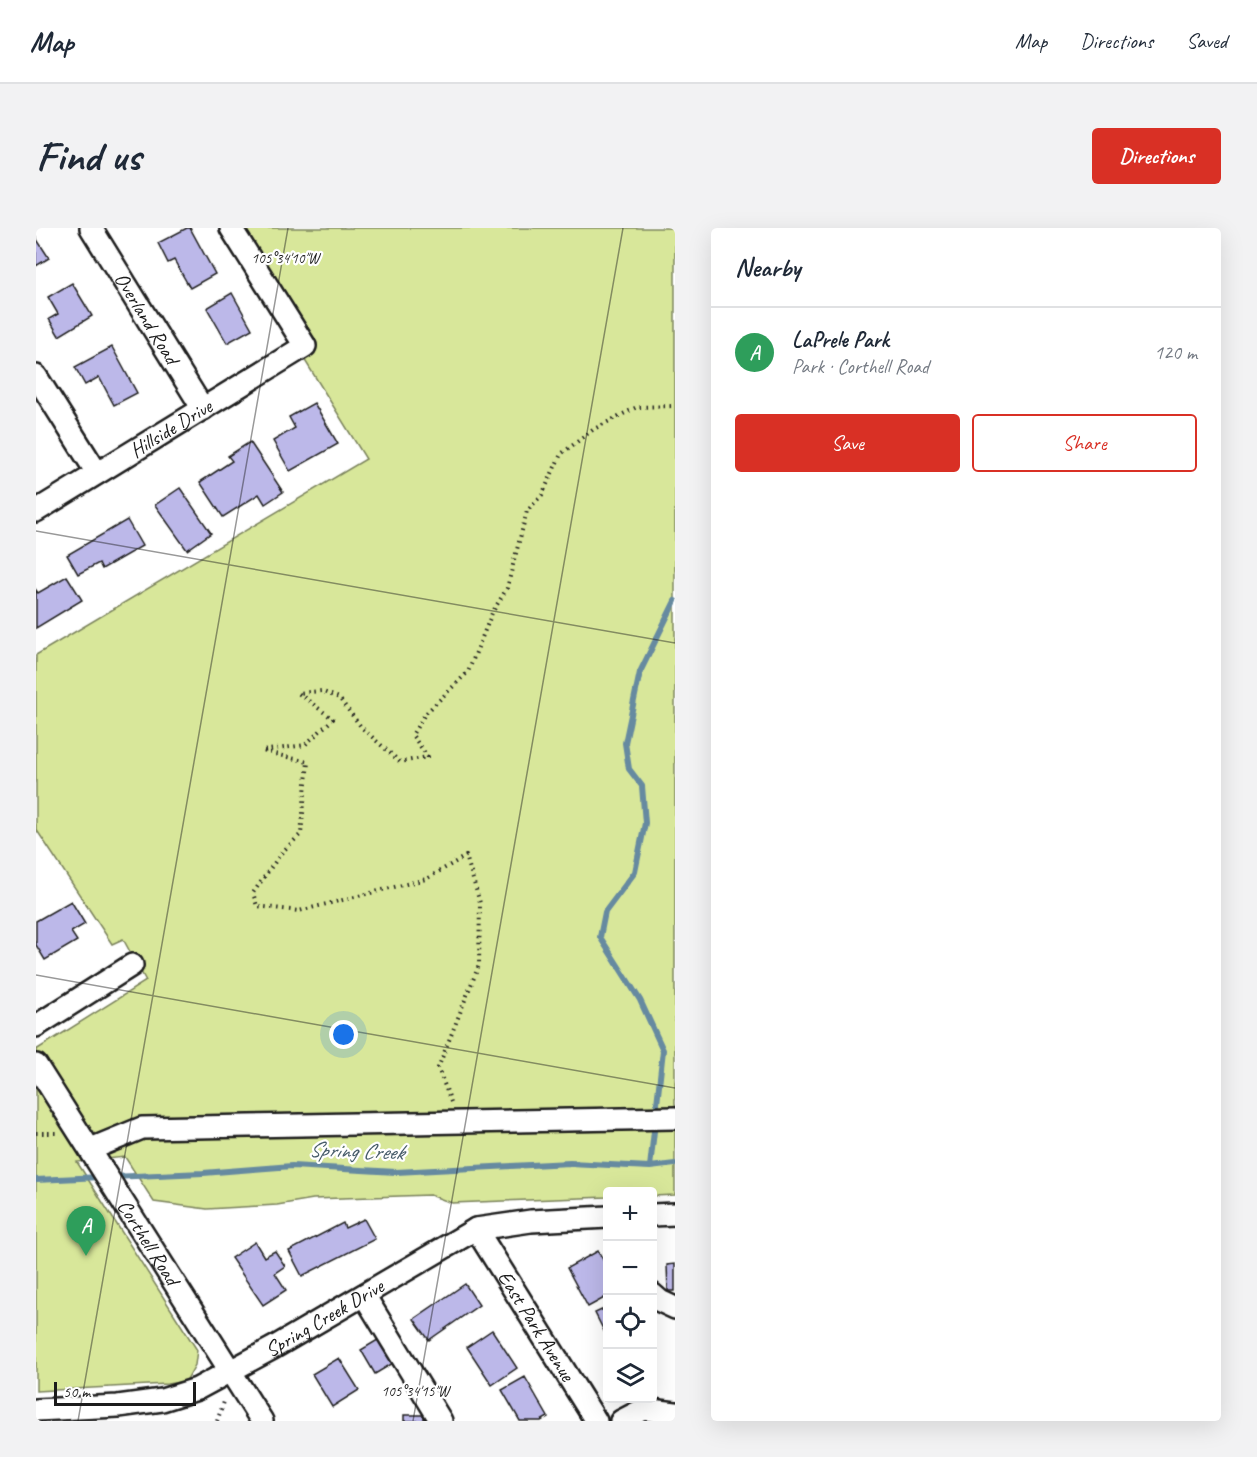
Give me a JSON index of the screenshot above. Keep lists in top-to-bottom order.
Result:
{
  "streets": {
    "street": [
      "Overland Road",
      "Hillside Drive",
      "Corthell Road",
      "Spring Creek Drive",
      "East Park Avenue"
    ]
  },
  "crossings": [
    ["Overland Road", "Hillside Drive"],
    ["Corthell Road", "Spring Creek Drive"],
    ["Spring Creek Drive", "East Park Avenue"]
  ],
  "water": ["Spring Creek"],
  "scale_bar": "50 m",
  "page": {
    "header": "Map",
    "nav": ["Map", "Directions", "Saved"],
    "buttons": [
      "Directions",
      ["Save", "Share"]
    ],
    "title": "Find us",
    "heading": "Nearby",
    "list": [
      {
        "mark": "A",
        "name": "LaPrele Park",
        "note": "Park · Corthell Road",
        "value": "120 m"
      }
    ],
    "map_buttons": ["+", "−"],
    "pins": "A",
    "scale": "50 m"
  },
  "coordinates": ["105°34'10\"W", "105°34'15\"W"]
}
